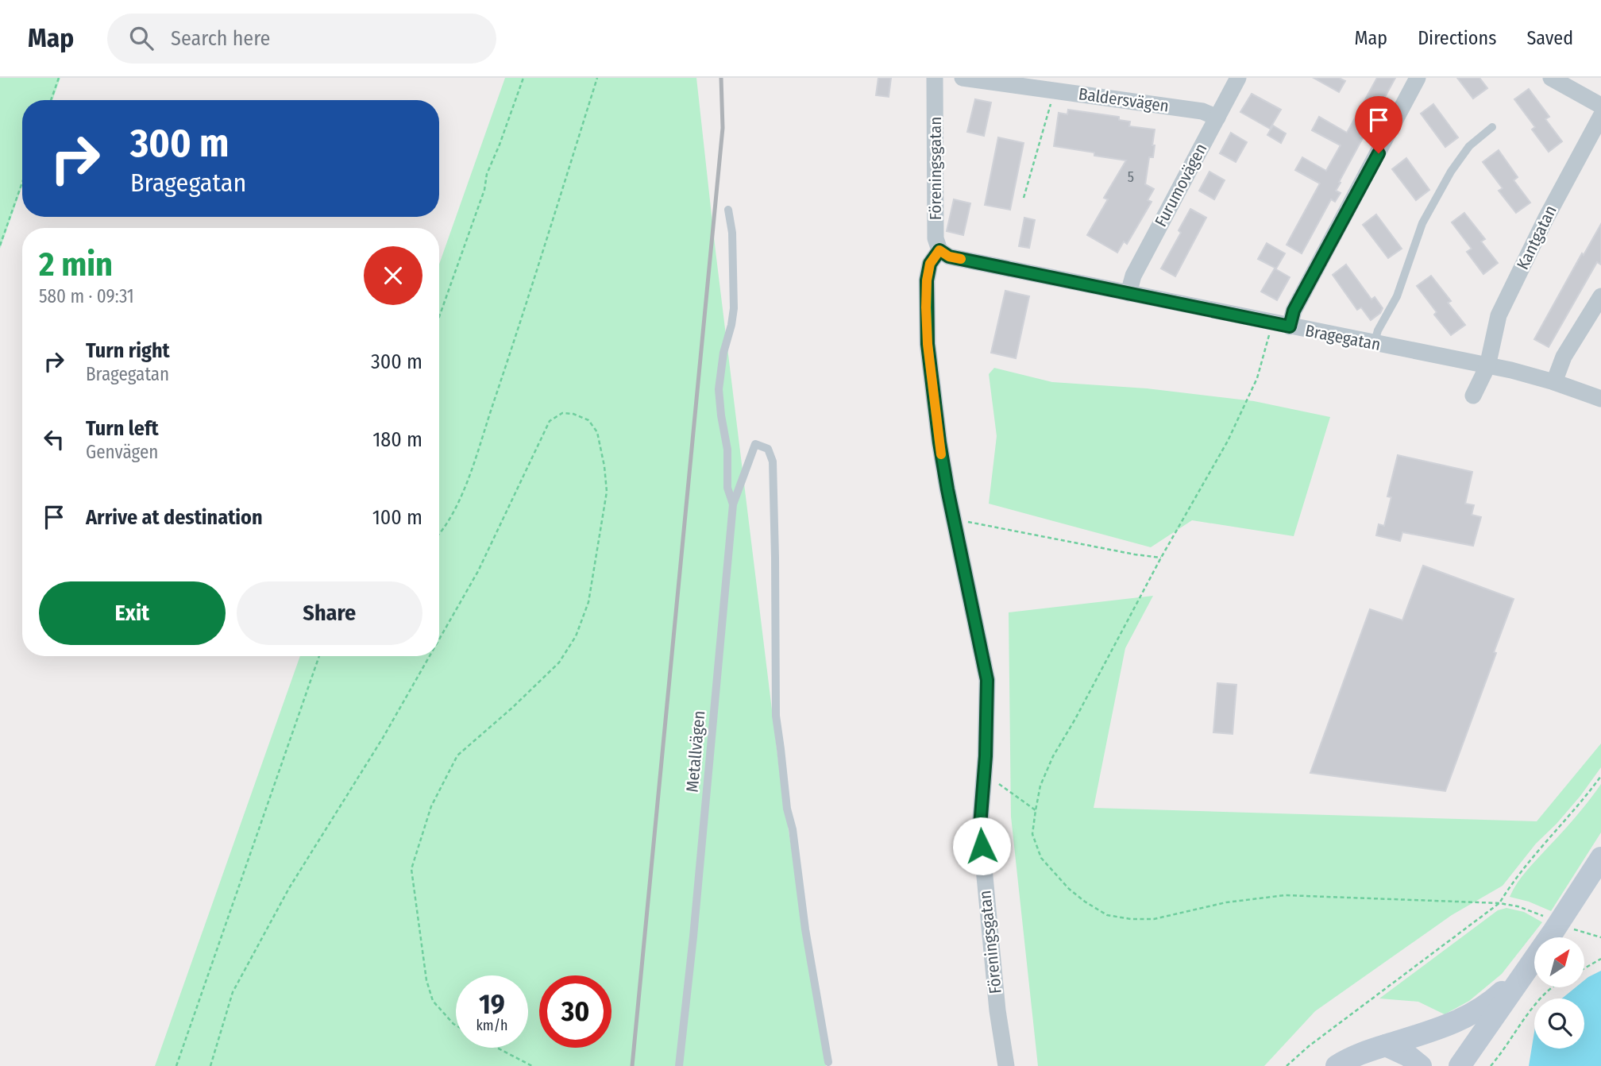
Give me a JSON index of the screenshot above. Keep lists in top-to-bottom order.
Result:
{
  "streets": {
    "street": [
      "Baldersvägen",
      "Föreningsgatan",
      "Furumovägen",
      "Kantgatan",
      "Bragegatan"
    ],
    "lane": ["Metallvägen"]
  },
  "crossings": [
    ["Baldersvägen", "Furumovägen"],
    ["Föreningsgatan", "Bragegatan"],
    ["Furumovägen", "Bragegatan"],
    ["Kantgatan", "Bragegatan"]
  ],
  "house_numbers": ["5"],
  "north": "top right",
  "page": {
    "header": "Map",
    "search": "Search here",
    "nav": ["Map", "Directions", "Saved"],
    "turn": ["300 m", "Bragegatan"],
    "heading": ["2 min", "580 m · 09:31"],
    "list": [
      {
        "name": "Turn right",
        "note": "Bragegatan",
        "value": "300 m"
      },
      {
        "name": "Turn left",
        "note": "Genvägen",
        "value": "180 m"
      },
      {
        "name": "Arrive at destination",
        "value": "100 m"
      }
    ],
    "buttons": ["Exit", "Share"],
    "speed": "19 km/h",
    "limit": "30"
  }
}
